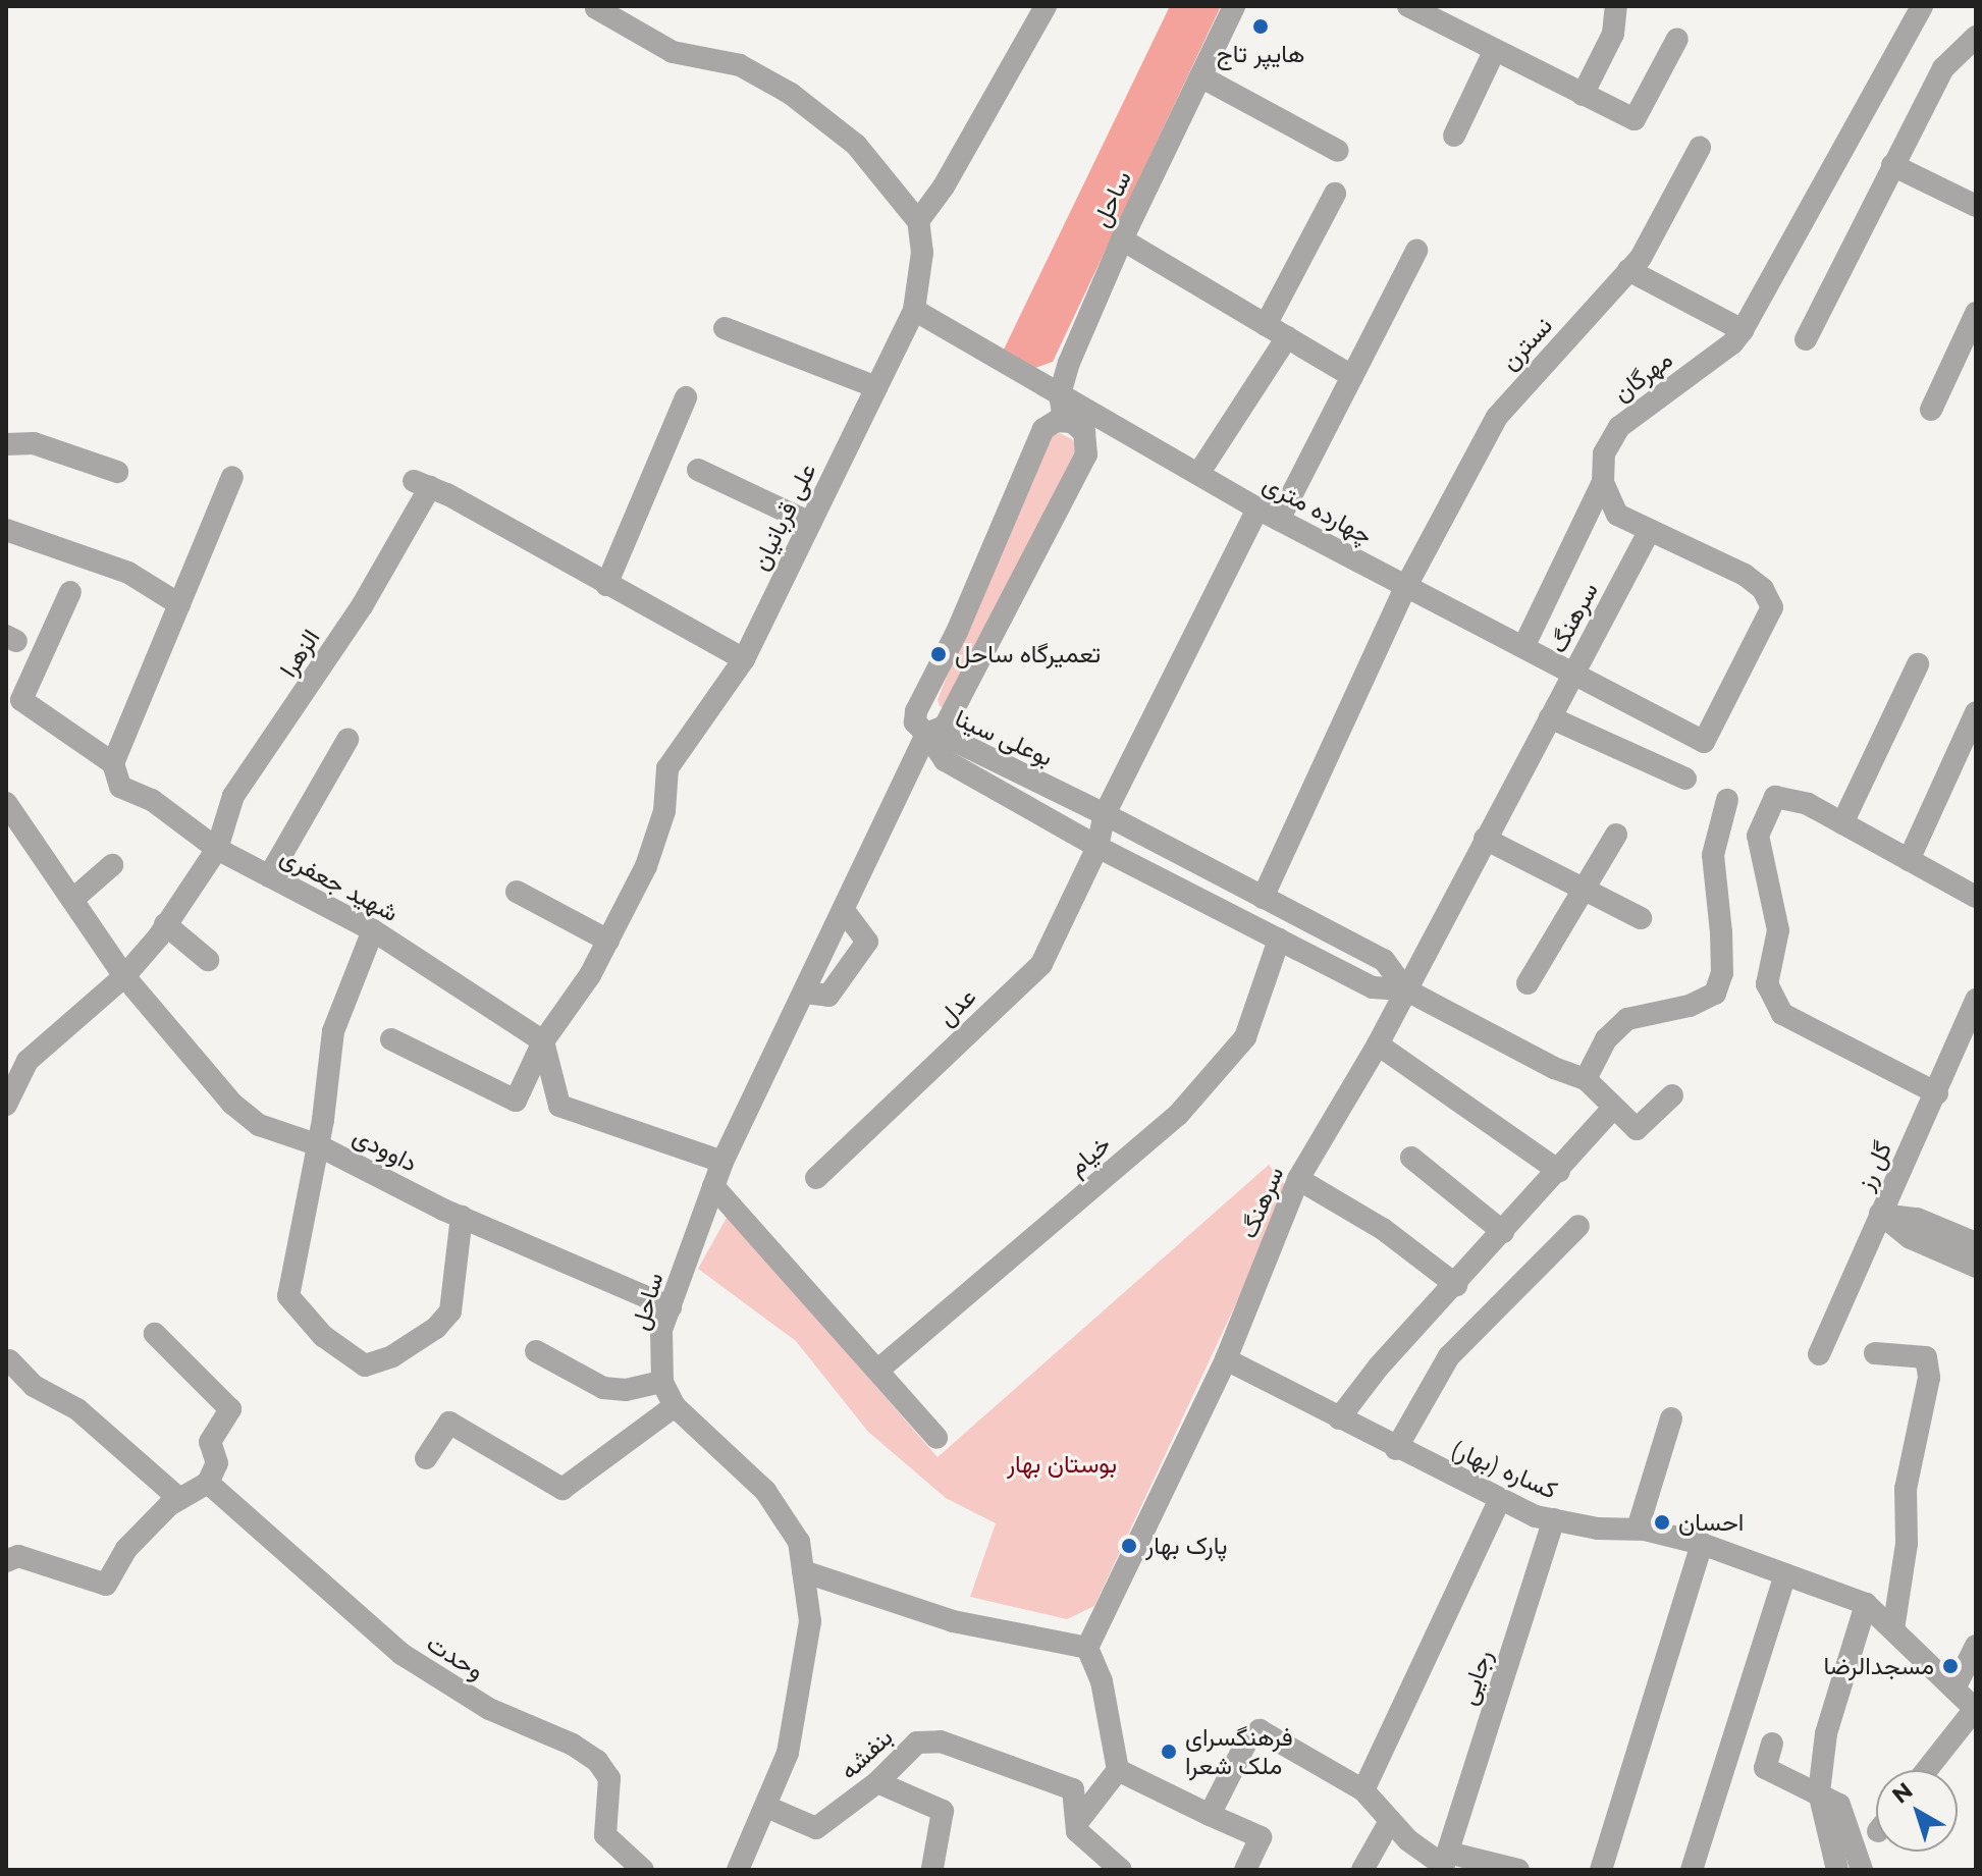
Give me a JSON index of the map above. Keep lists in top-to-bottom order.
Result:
{
  "streets": {
    "street": [
      "ساحل",
      "نسترن",
      "مهرگان",
      "چهارده متری",
      "علی قربانیان",
      "سرهنگ",
      "الزهرا",
      "بوعلی سینا",
      "شهید جعفری",
      "عدل",
      "داوودی",
      "خیام",
      "گل رز",
      "کساره (بهار)",
      "وحدت",
      "رجایی",
      "بنفشه"
    ]
  },
  "crossings": [
    ["ساحل", "چهارده متری"],
    ["ساحل", "بوعلی سینا"],
    ["ساحل", "داوودی"],
    ["ساحل", "بنفشه"],
    ["نسترن", "چهارده متری"],
    ["نسترن", "بوعلی سینا"],
    ["مهرگان", "چهارده متری"],
    ["چهارده متری", "علی قربانیان"],
    ["چهارده متری", "سرهنگ"],
    ["چهارده متری", "عدل"],
    ["علی قربانیان", "الزهرا"],
    ["علی قربانیان", "شهید جعفری"],
    ["سرهنگ", "بوعلی سینا"],
    ["سرهنگ", "کساره (بهار)"],
    ["الزهرا", "شهید جعفری"],
    ["بوعلی سینا", "عدل"],
    ["بوعلی سینا", "خیام"],
    ["کساره (بهار)", "رجایی"]
  ],
  "parks": ["بوستان بهار"],
  "places": [
    "هایپر تاج",
    "تعمیرگاه ساحل",
    "احسان",
    "پارک بهار",
    "مسجدالرضا",
    "فرهنگسرای ملک شعرا"
  ],
  "north": "top left"
}
